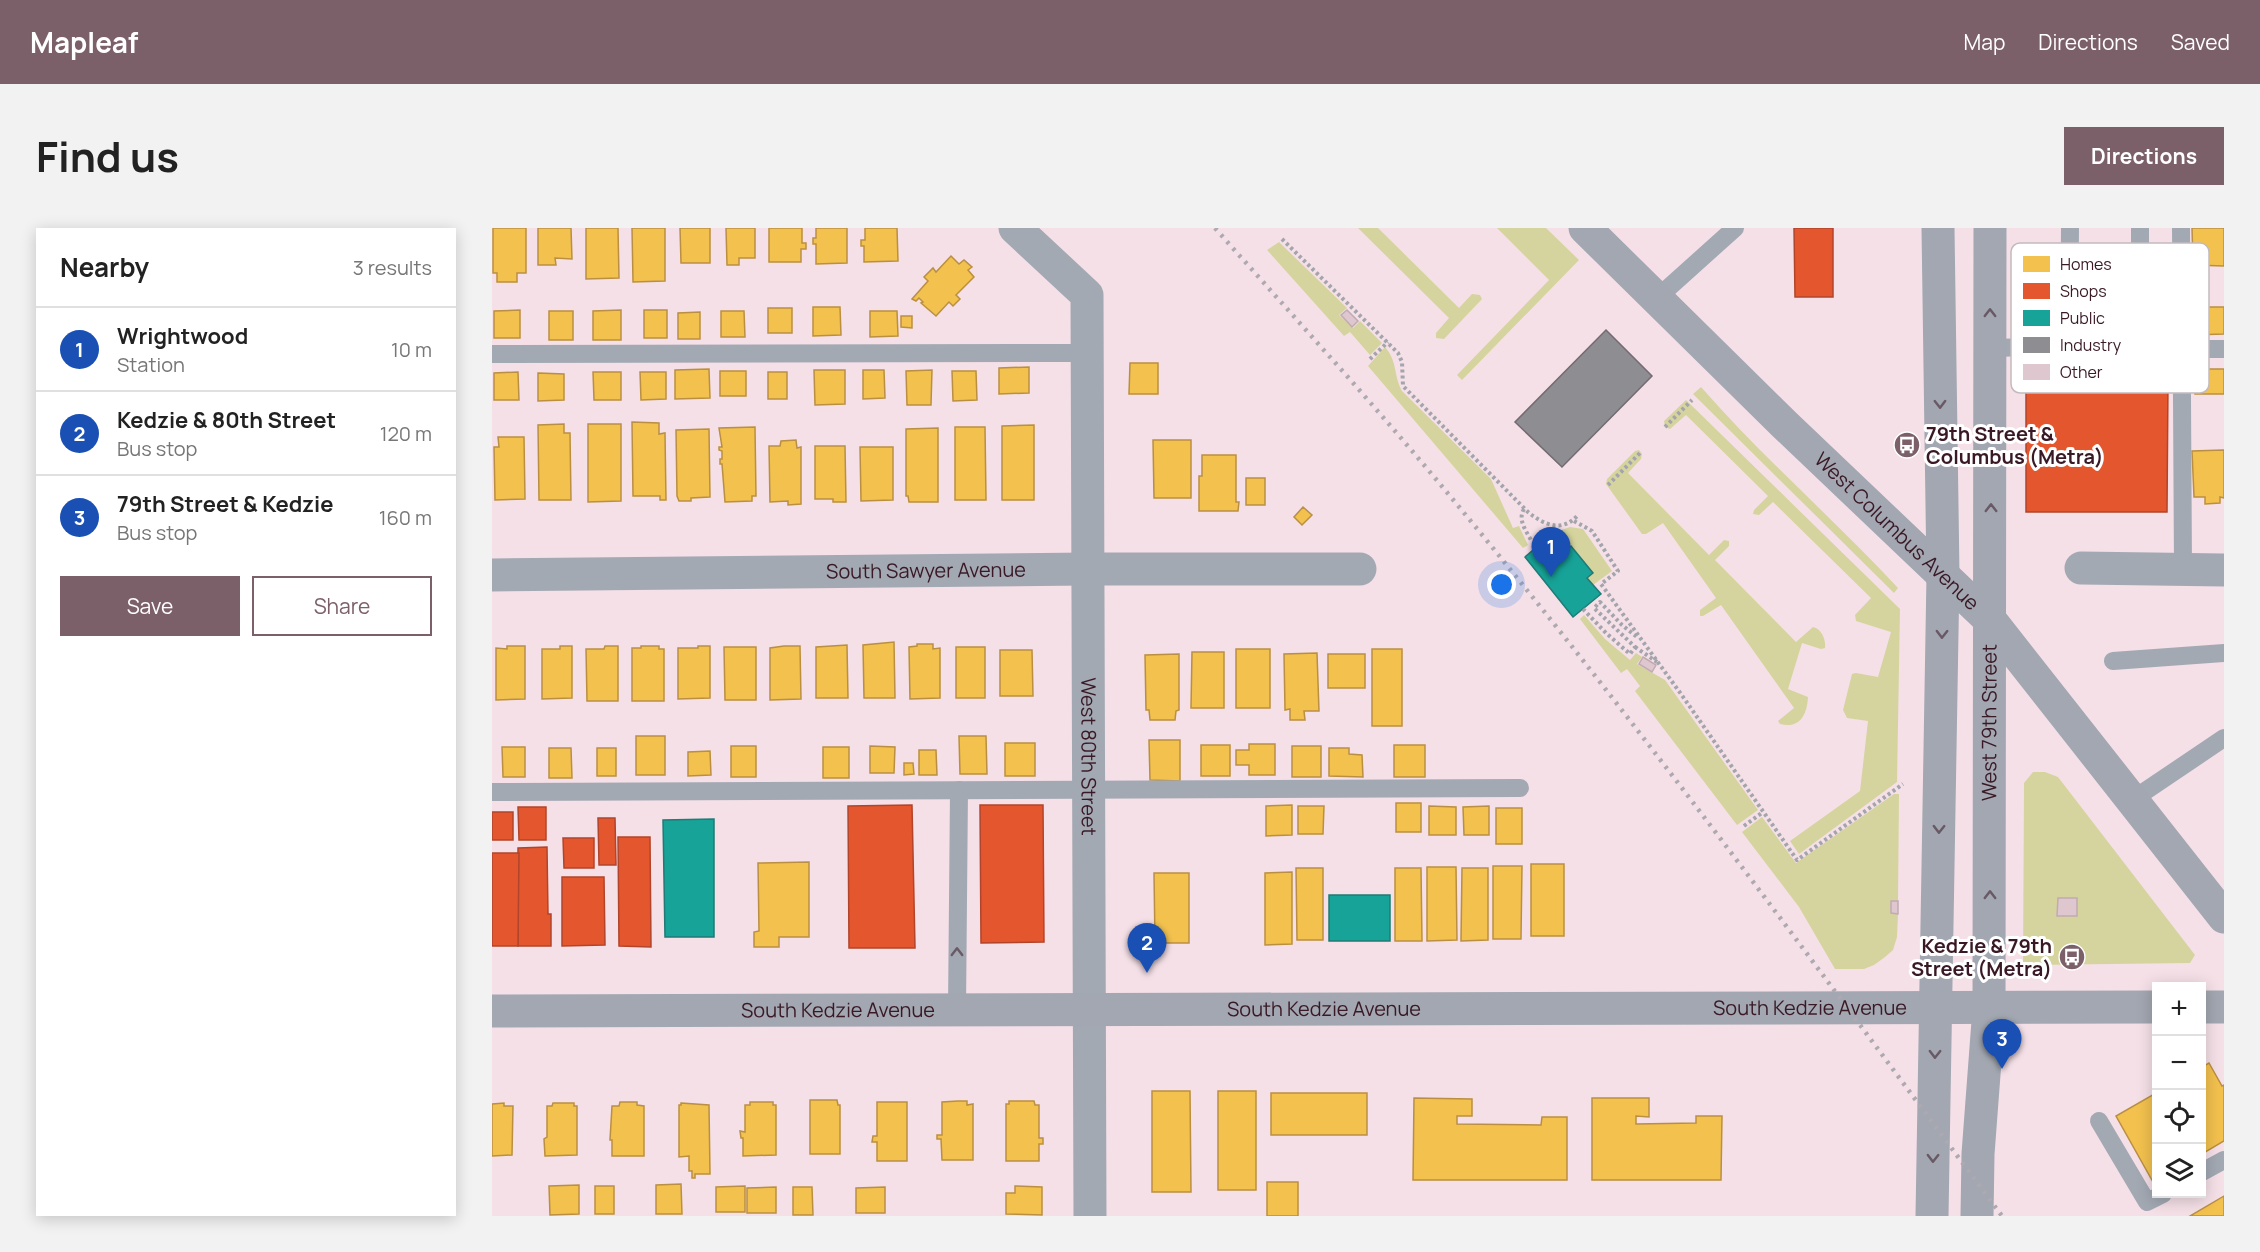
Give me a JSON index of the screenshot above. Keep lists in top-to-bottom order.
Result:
{
  "streets": {
    "main road": ["West Columbus Avenue", "West 79th Street", "South Kedzie Avenue"],
    "street": ["South Sawyer Avenue", "West 80th Street"]
  },
  "crossings": [
    ["West Columbus Avenue", "West 79th Street"],
    ["South Sawyer Avenue", "West 80th Street"],
    ["West 79th Street", "South Kedzie Avenue"],
    ["West 80th Street", "South Kedzie Avenue"]
  ],
  "places": {
    "bus stop": ["79th Street & Columbus (Metra)", "Kedzie & 79th Street (Metra)"]
  },
  "legend": [
    "Homes",
    "Shops",
    "Public",
    "Industry",
    "Other"
  ],
  "page": {
    "header": "Mapleaf",
    "nav": ["Map", "Directions", "Saved"],
    "title": "Find us",
    "buttons": [
      "Directions",
      ["Save", "Share"]
    ],
    "heading": ["Nearby", "3 results"],
    "list": [
      {
        "mark": "1",
        "name": "Wrightwood",
        "note": "Station",
        "value": "10 m"
      },
      {
        "mark": "2",
        "name": "Kedzie & 80th Street",
        "note": "Bus stop",
        "value": "120 m"
      },
      {
        "mark": "3",
        "name": "79th Street & Kedzie",
        "note": "Bus stop",
        "value": "160 m"
      }
    ],
    "pins": ["1", "2", "3"],
    "map_buttons": ["+", "−"]
  }
}
